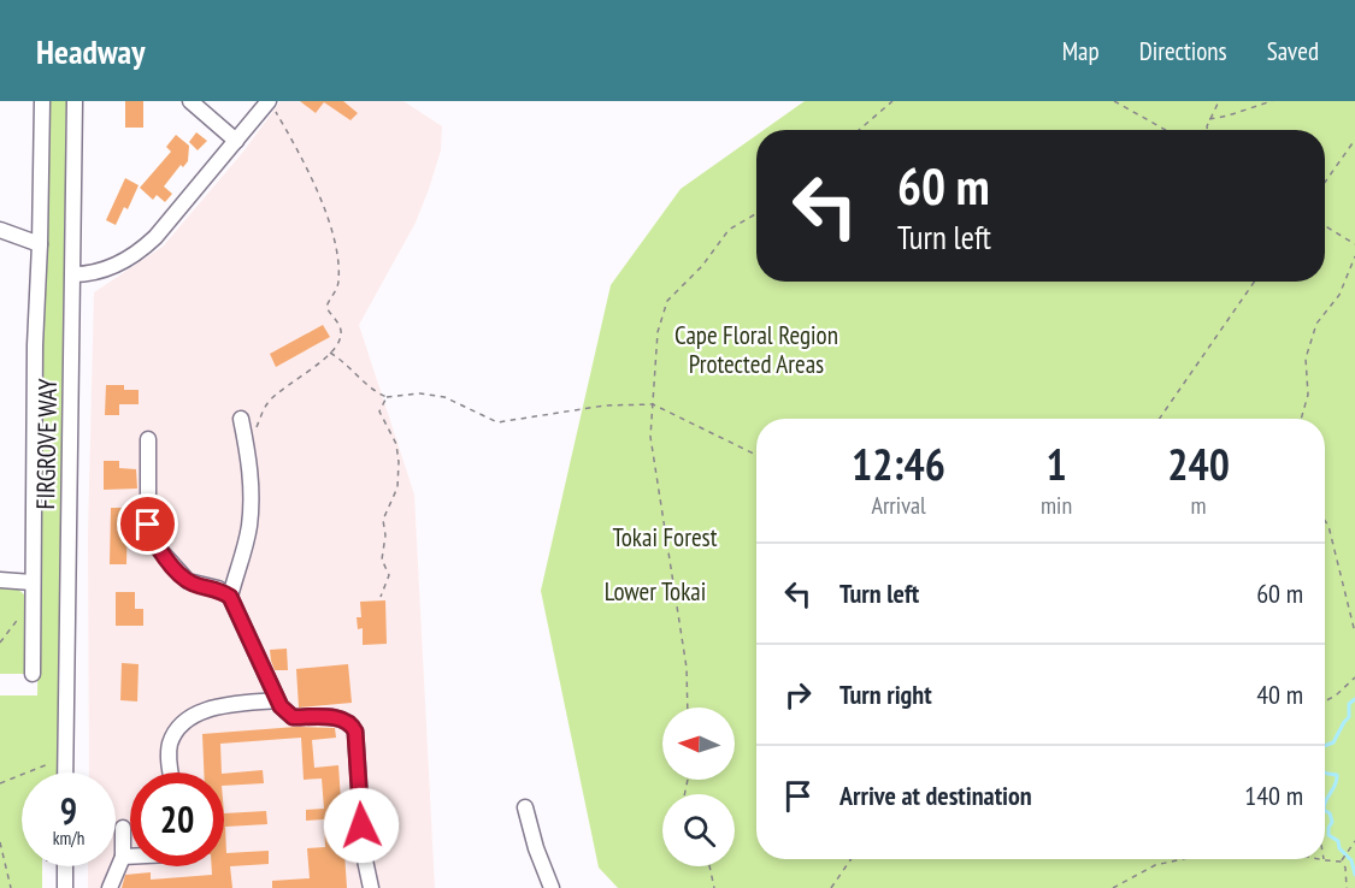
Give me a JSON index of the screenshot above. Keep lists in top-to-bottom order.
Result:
{
  "streets": {
    "street": ["FIRGROVE WAY"]
  },
  "parks": ["Cape Floral Region Protected Areas", "Tokai Forest", "Lower Tokai"],
  "north": "left",
  "page": {
    "header": "Headway",
    "nav": ["Map", "Directions", "Saved"],
    "turn": ["60 m", "Turn left"],
    "eta": [
      "12:46",
      "Arrival",
      "1",
      "min",
      "240",
      "m"
    ],
    "list": [
      {
        "name": "Turn left",
        "value": "60 m"
      },
      {
        "name": "Turn right",
        "value": "40 m"
      },
      {
        "name": "Arrive at destination",
        "value": "140 m"
      }
    ],
    "speed": "9 km/h",
    "limit": "20"
  }
}
